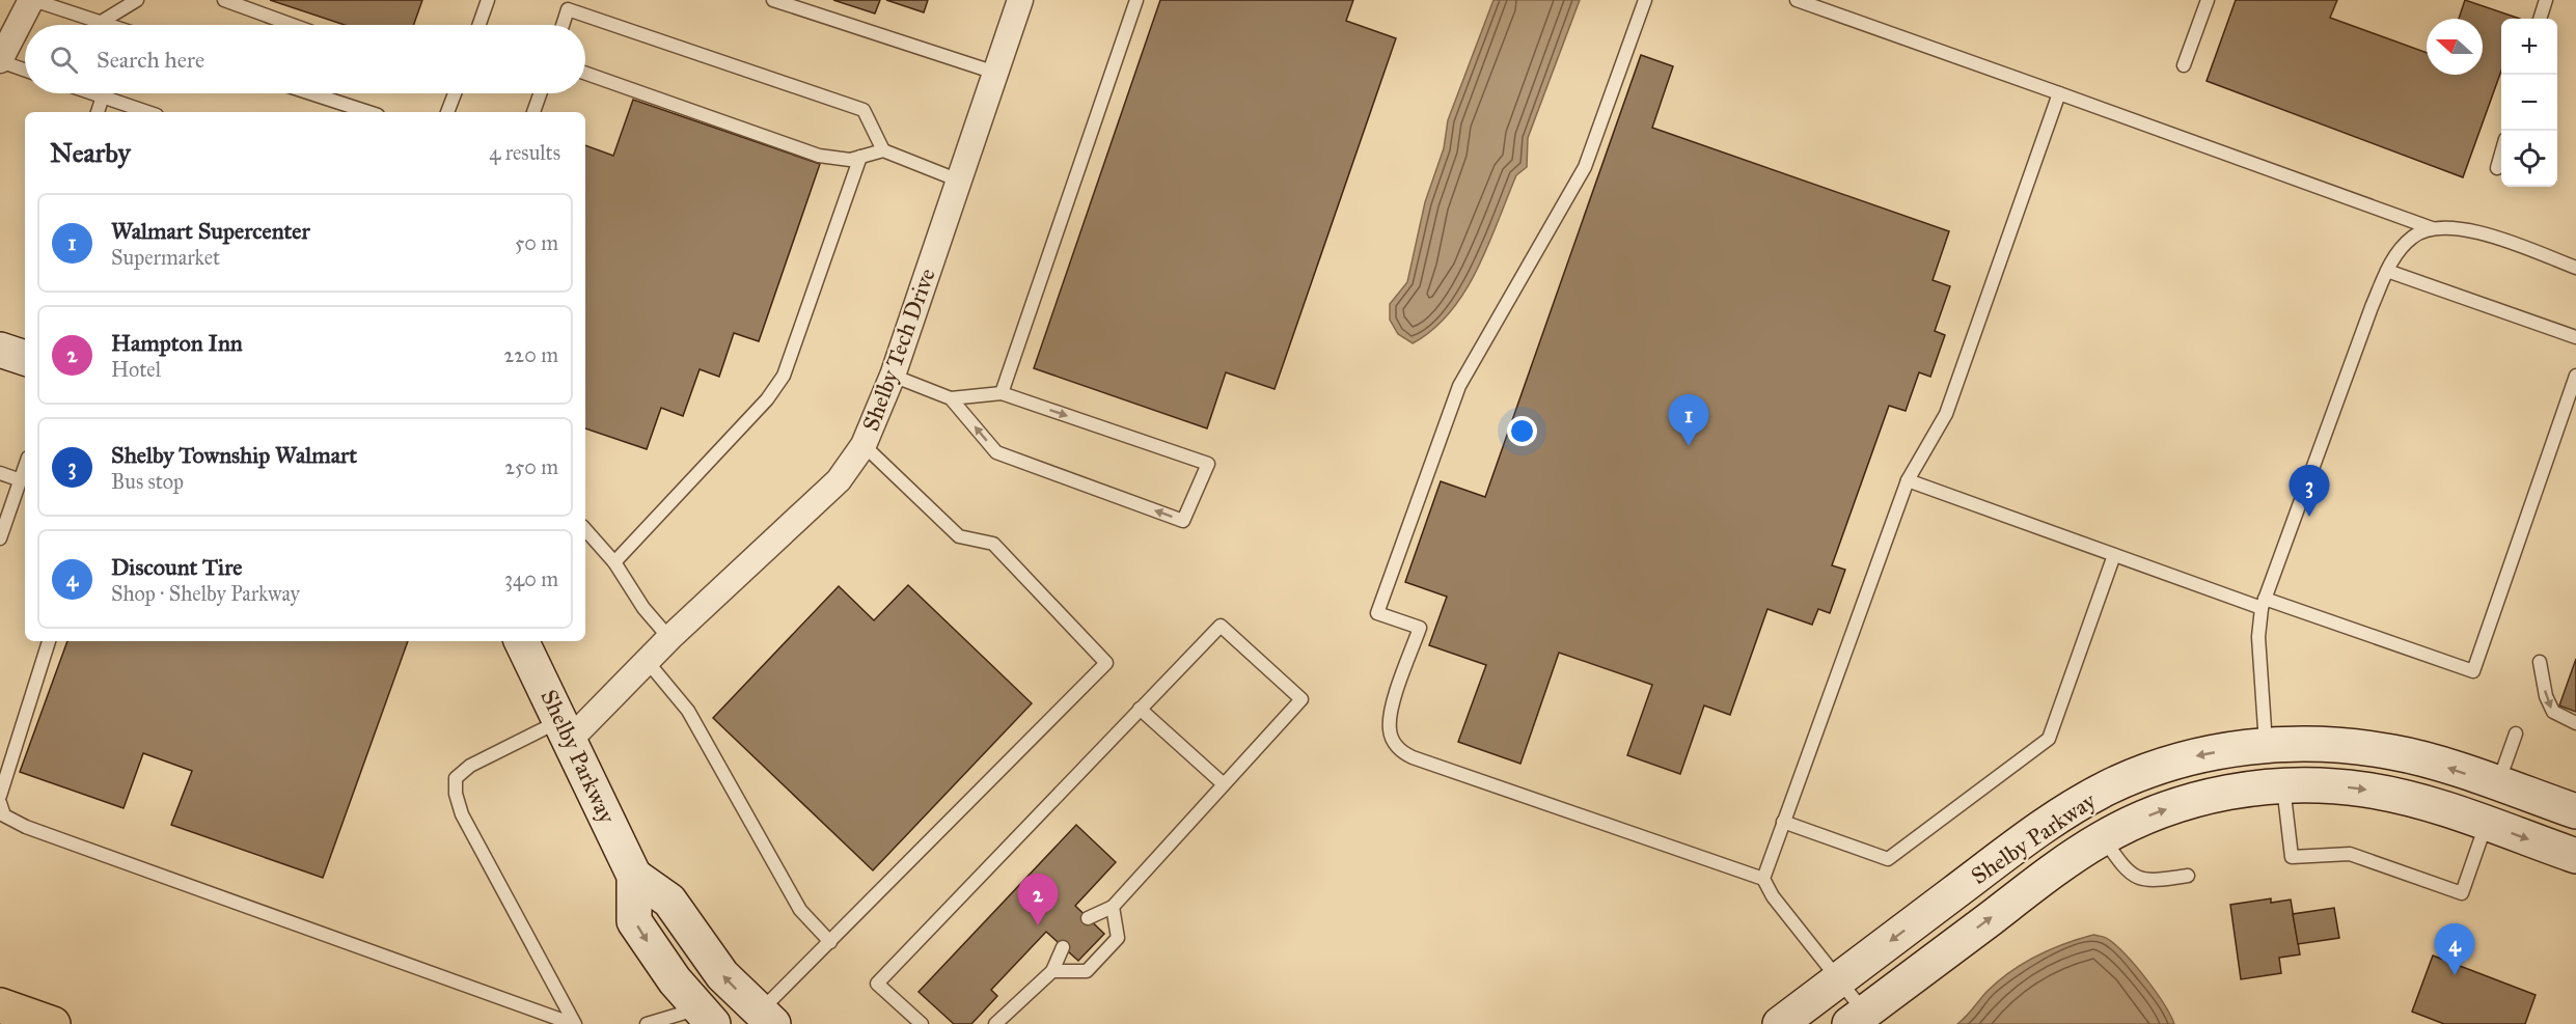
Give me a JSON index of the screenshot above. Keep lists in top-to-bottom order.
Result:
{
  "streets": {
    "street": ["Shelby Tech Drive", "Shelby Parkway"]
  },
  "crossings": [
    ["Shelby Tech Drive", "Shelby Parkway"]
  ],
  "north": "left",
  "page": {
    "map_buttons": ["+", "−"],
    "search": "Search here",
    "heading": ["Nearby", "4 results"],
    "list": [
      {
        "mark": "1",
        "name": "Walmart Supercenter",
        "note": "Supermarket",
        "value": "50 m"
      },
      {
        "mark": "2",
        "name": "Hampton Inn",
        "note": "Hotel",
        "value": "220 m"
      },
      {
        "mark": "3",
        "name": "Shelby Township Walmart",
        "note": "Bus stop",
        "value": "250 m"
      },
      {
        "mark": "4",
        "name": "Discount Tire",
        "note": "Shop · Shelby Parkway",
        "value": "340 m"
      }
    ],
    "pins": [
      "1",
      "3",
      "2",
      "4"
    ]
  }
}
